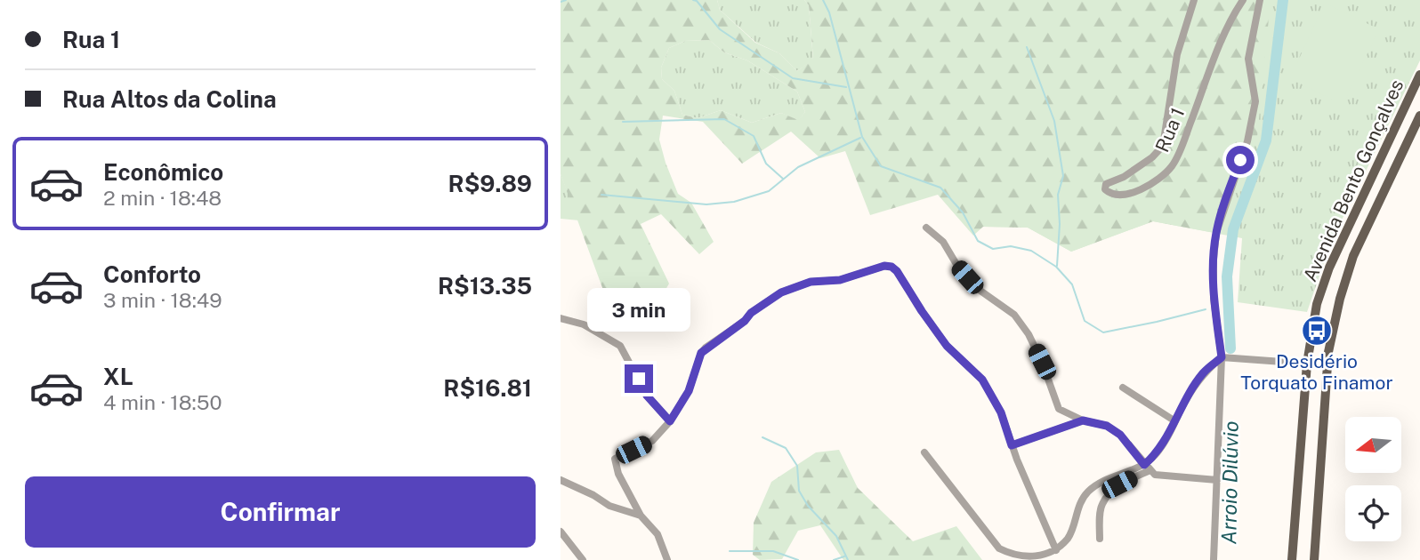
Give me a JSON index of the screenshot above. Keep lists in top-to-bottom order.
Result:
{
  "streets": {
    "main road": ["Avenida Bento Gonçalves"],
    "street": ["Rua 1"]
  },
  "water": ["Arroio Dilúvio"],
  "places": {
    "bus stop": ["Desidério Torquato Finamor"]
  },
  "north": "left",
  "page": {
    "banner": ["Rua 1", "Rua Altos da Colina"],
    "list": [
      {
        "name": "Econômico",
        "note": "2 min · 18:48",
        "value": "R$9.89"
      },
      {
        "name": "Conforto",
        "note": "3 min · 18:49",
        "value": "R$13.35"
      },
      {
        "name": "XL",
        "note": "4 min · 18:50",
        "value": "R$16.81"
      }
    ],
    "bubble": "3 min",
    "buttons": "Confirmar"
  }
}
